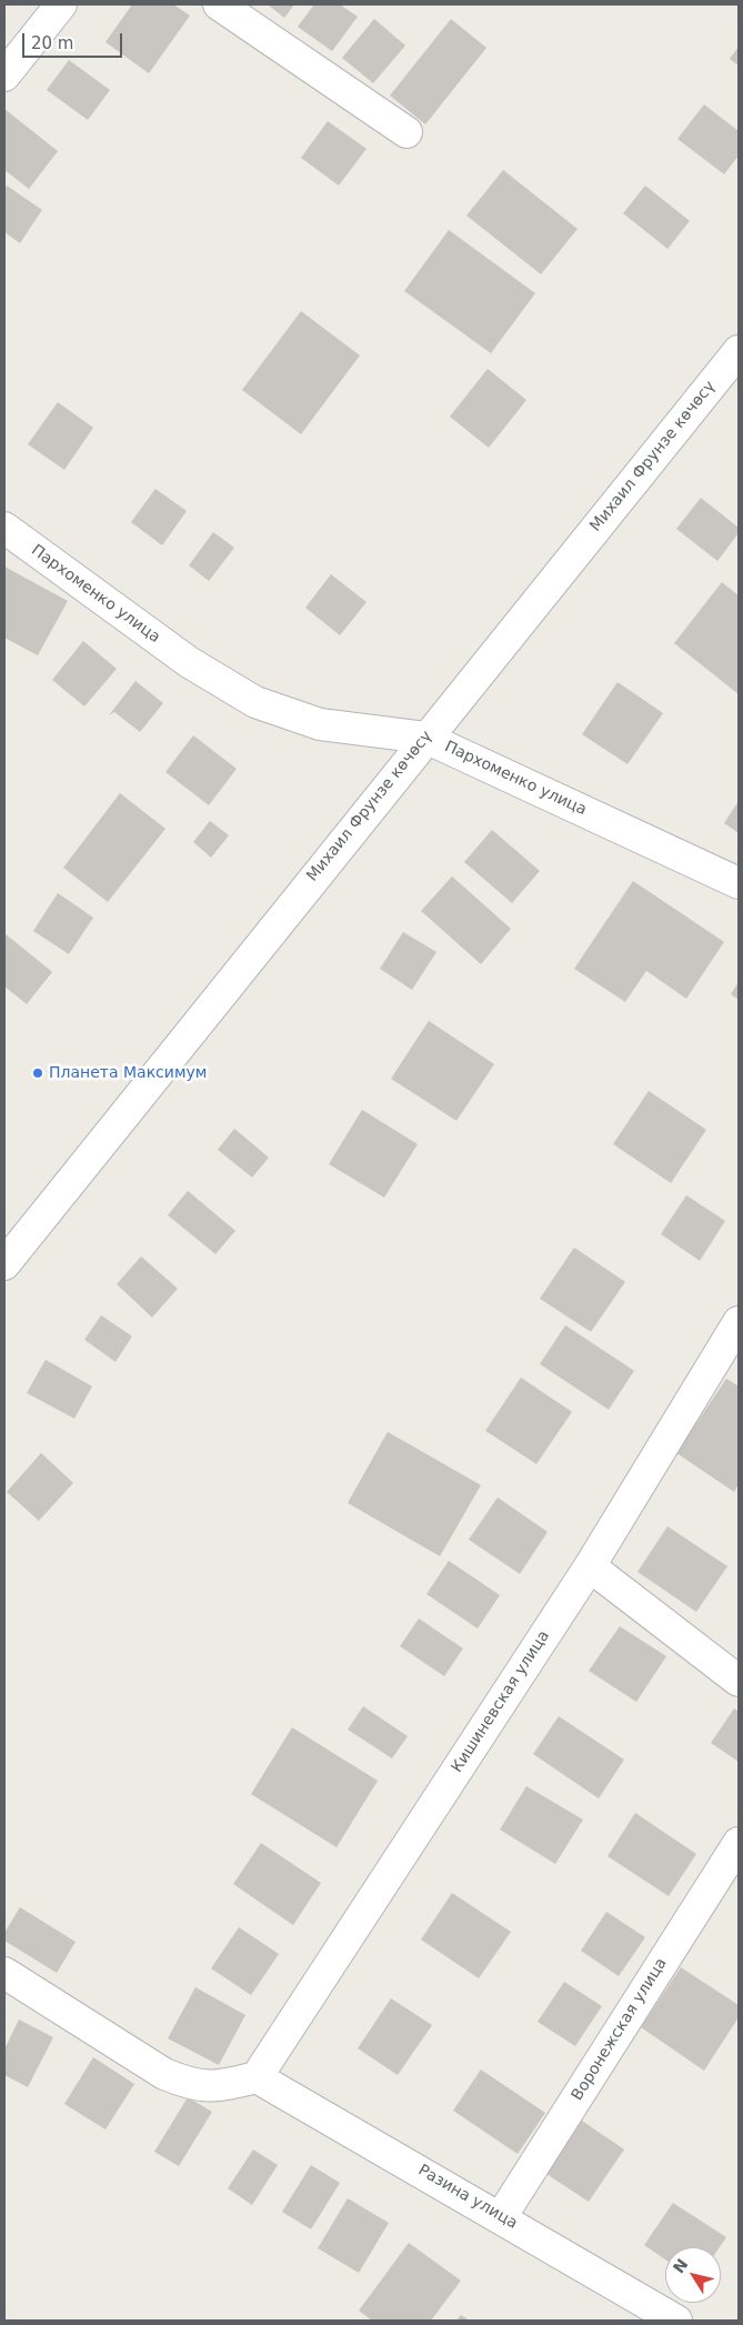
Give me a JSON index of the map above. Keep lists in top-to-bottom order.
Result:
{
  "streets": {
    "street": [
      "Михаил Фрунзе көчөсү",
      "Пархоменко улица",
      "Кишиневская улица",
      "Воронежская улица",
      "Разина улица"
    ]
  },
  "crossings": [
    ["Михаил Фрунзе көчөсү", "Пархоменко улица"],
    ["Кишиневская улица", "Разина улица"],
    ["Воронежская улица", "Разина улица"]
  ],
  "places": ["Планета Максимум"],
  "scale_bar": "20 m",
  "north": "top left"
}
